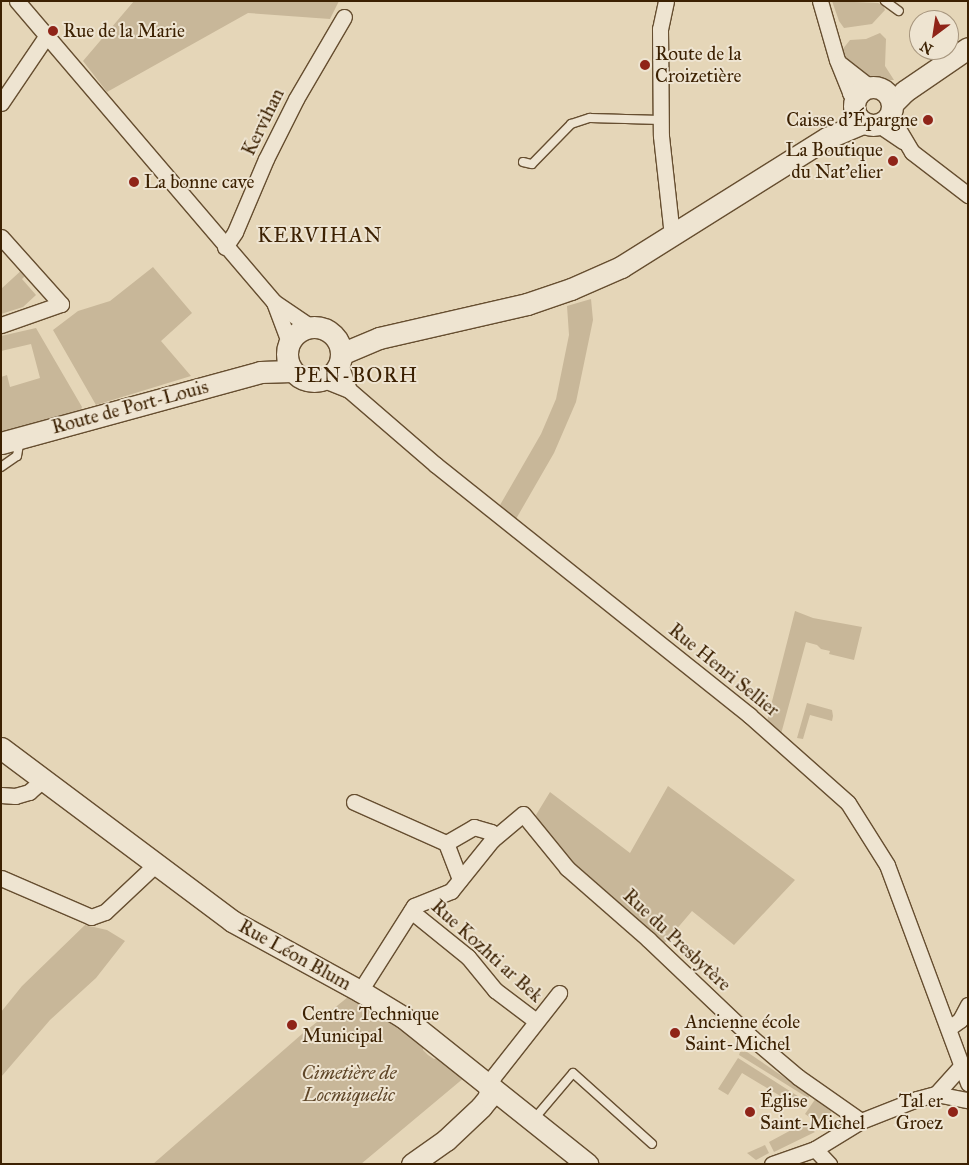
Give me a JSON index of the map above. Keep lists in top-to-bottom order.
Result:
{
  "streets": {
    "main road": ["Route de Port-Louis", "Rue Léon Blum"],
    "street": [
      "Kervihan",
      "Rue Henri Sellier",
      "Rue du Presbytère",
      "Rue Kozhti ar Bek"
    ]
  },
  "crossings": [
    ["Rue Kozhti ar Bek", "Rue Léon Blum"]
  ],
  "districts": ["KERVIHAN", "PEN-BORH"],
  "parks": ["Cimetière de Locmiquelic"],
  "places": [
    "Rue de la Marie",
    "Route de la Croizetière",
    "Caisse d'Épargne",
    "La Boutique du Nat'elier",
    "La bonne cave",
    "Centre Technique Municipal",
    "Ancienne école Saint-Michel",
    "Église Saint-Michel",
    "Tal er Groez"
  ],
  "north": "bottom left"
}
